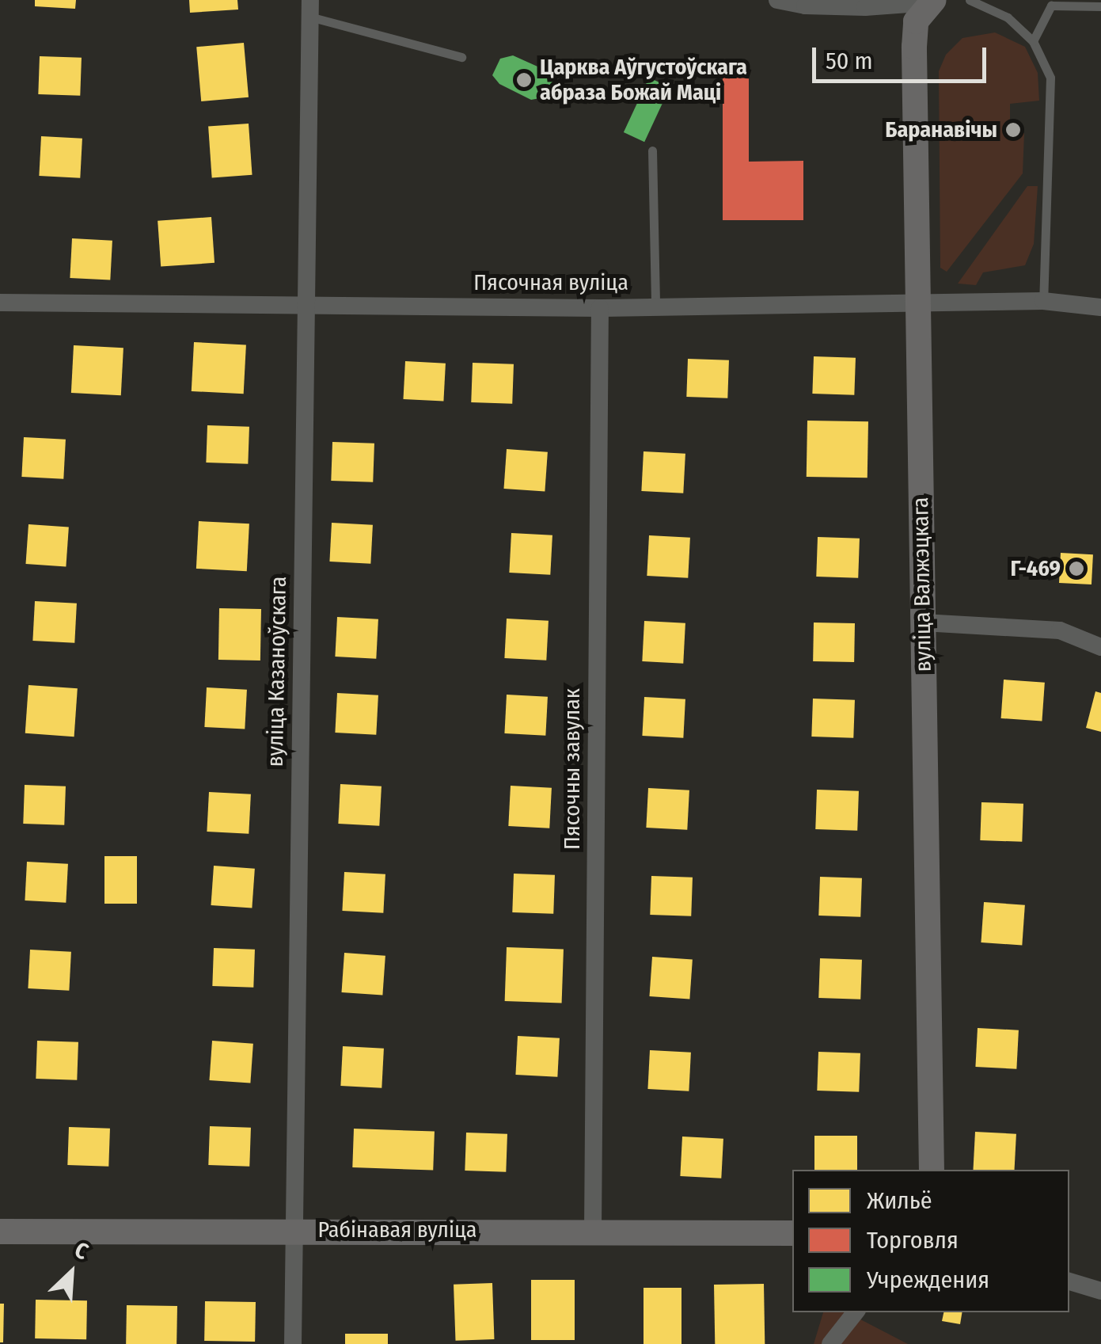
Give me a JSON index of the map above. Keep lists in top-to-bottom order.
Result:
{
  "streets": {
    "street": [
      "Пясочная вуліца",
      "вуліца Валжэцкага",
      "вуліца Казаноўскага",
      "Пясочны завулак",
      "Рабінавая вуліца"
    ]
  },
  "crossings": [
    ["Пясочная вуліца", "вуліца Валжэцкага"],
    ["Пясочная вуліца", "вуліца Казаноўскага"],
    ["Пясочная вуліца", "Пясочны завулак"],
    ["вуліца Казаноўскага", "Рабінавая вуліца"],
    ["Пясочны завулак", "Рабінавая вуліца"]
  ],
  "places": ["Царква Аўгустоўскага абраза Божай Маці", "Баранавічы", "Г-469"],
  "legend": ["Жильё", "Торговля", "Учреждения"],
  "scale_bar": "50 m",
  "north": "top right"
}
